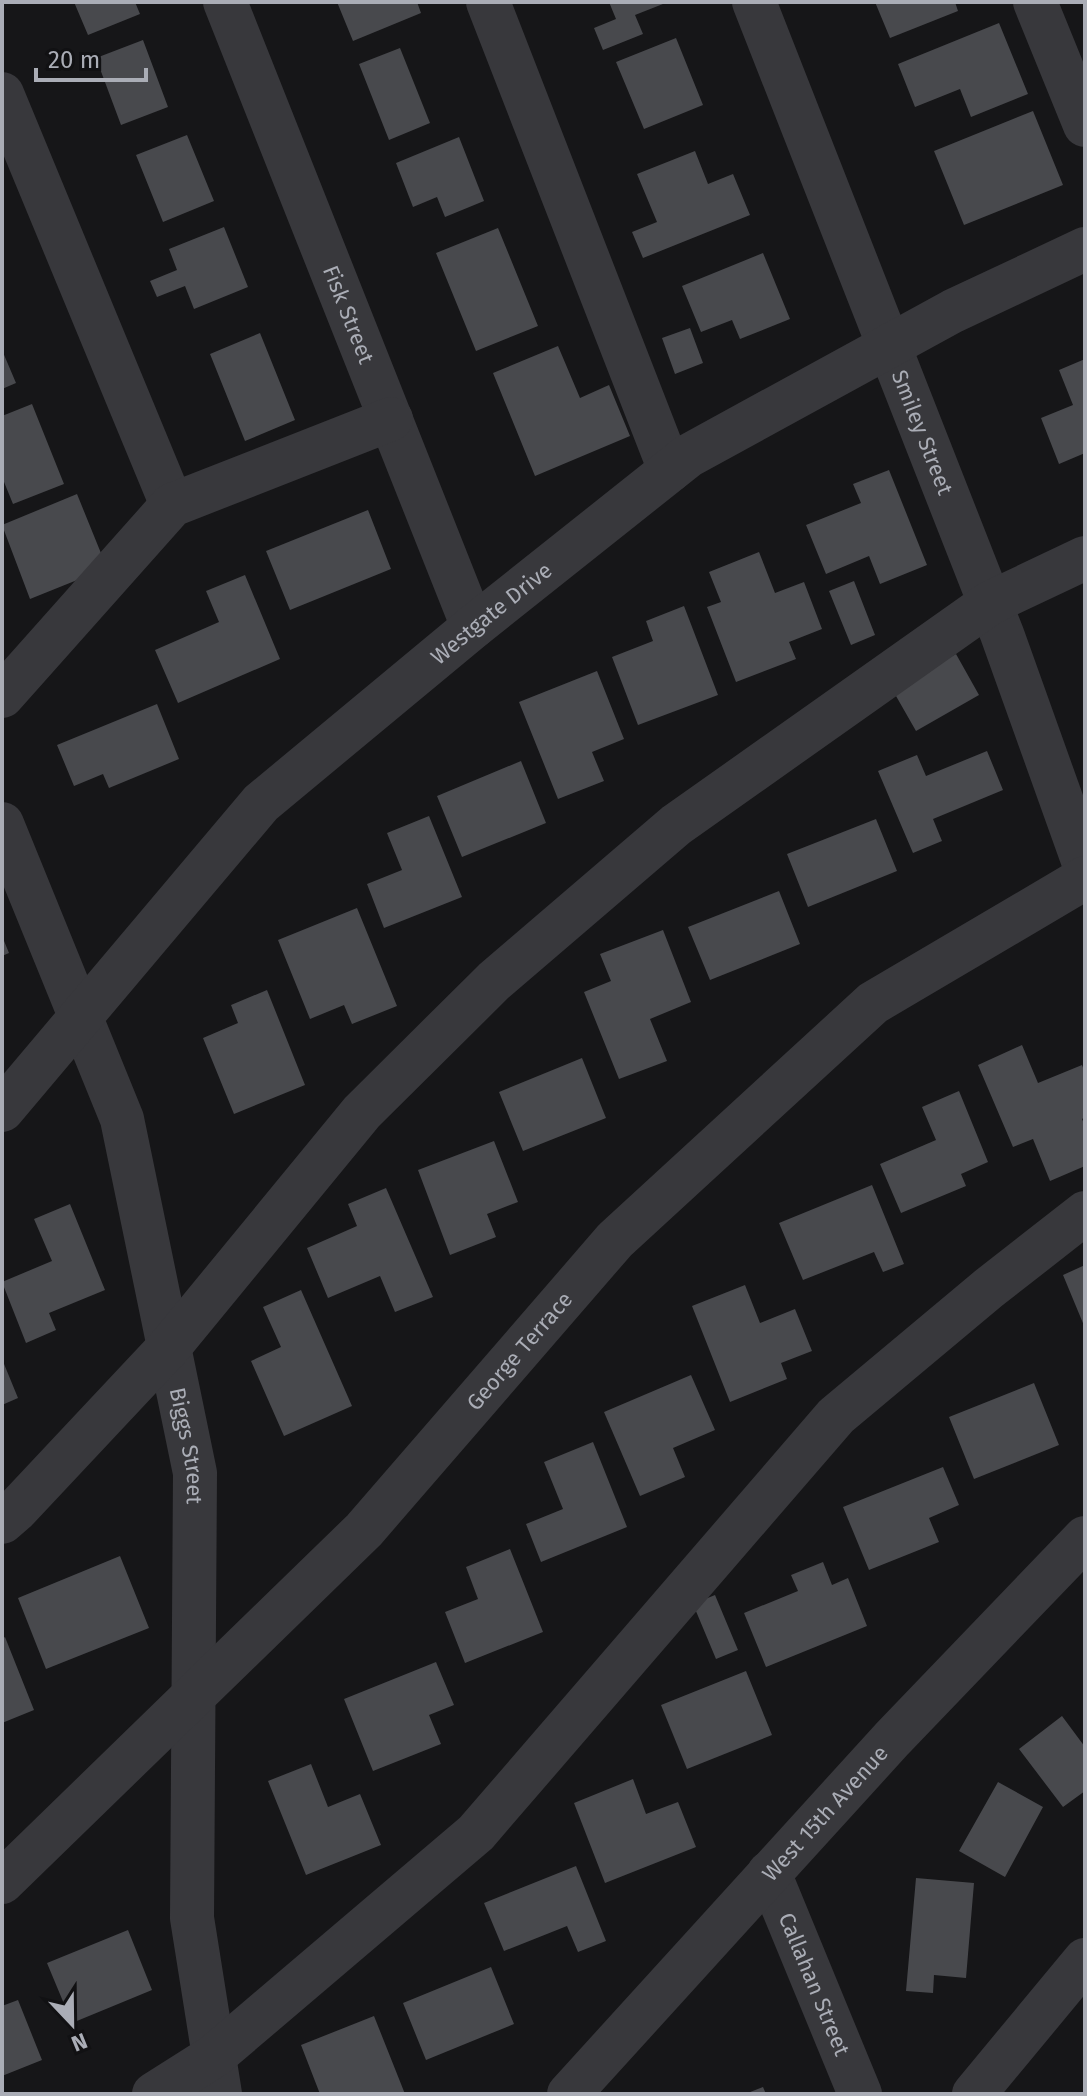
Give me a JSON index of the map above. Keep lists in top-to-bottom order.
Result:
{
  "streets": {
    "street": [
      "Fisk Street",
      "Smiley Street",
      "Westgate Drive",
      "George Terrace",
      "Biggs Street",
      "West 15th Avenue",
      "Callahan Street"
    ]
  },
  "crossings": [
    ["Fisk Street", "Westgate Drive"],
    ["Smiley Street", "Westgate Drive"],
    ["Westgate Drive", "Biggs Street"],
    ["George Terrace", "Biggs Street"],
    ["West 15th Avenue", "Callahan Street"]
  ],
  "scale_bar": "20 m",
  "north": "bottom"
}
